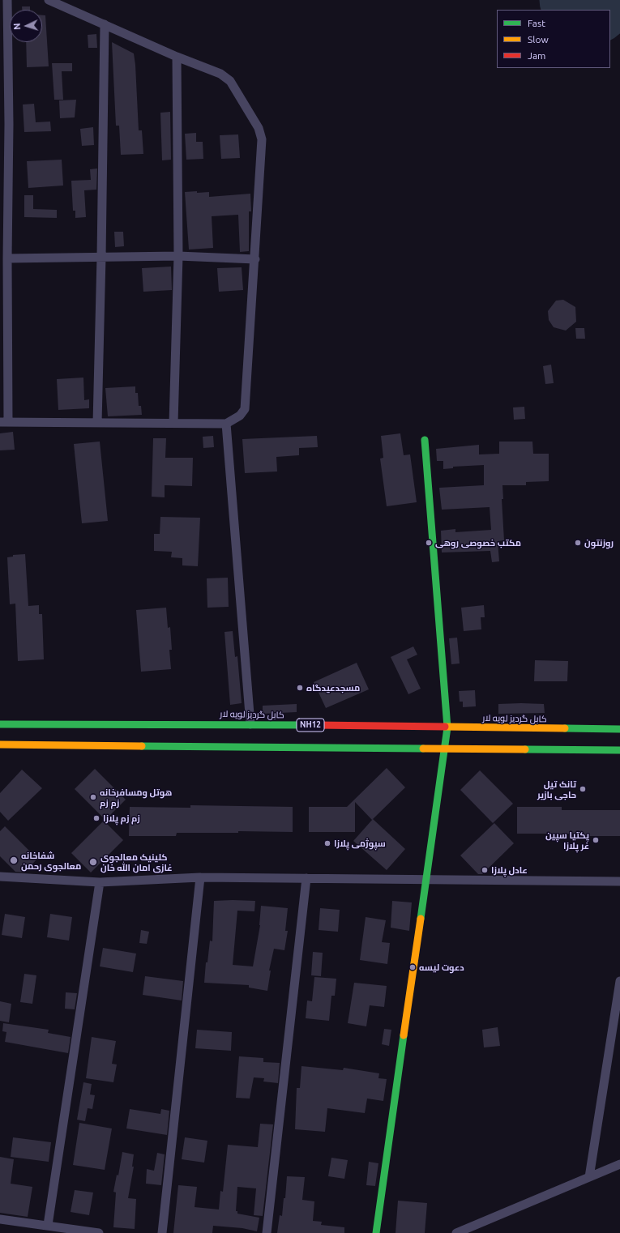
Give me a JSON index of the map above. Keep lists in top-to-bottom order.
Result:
{
  "streets": {
    "main road": ["کابل گردیز لویه لار", "NH12"]
  },
  "places": [
    "مکتب خصوصی روهی",
    "روزنتون",
    "مسجدعیدگاه",
    "تانک تیل حاجی بازیر",
    "هوتل ومسافرخانه زم زم",
    "زم زم پلازا",
    "پکتیا سپین غر پلازا",
    "سپوژمی پلازا",
    "شفاخانه معالجوی رحمن",
    "کلینیک معالجوی غازی امان الله خان",
    "عادل پلازا",
    "دعوت لیسه"
  ],
  "legend": ["Fast", "Slow", "Jam"],
  "north": "left"
}
